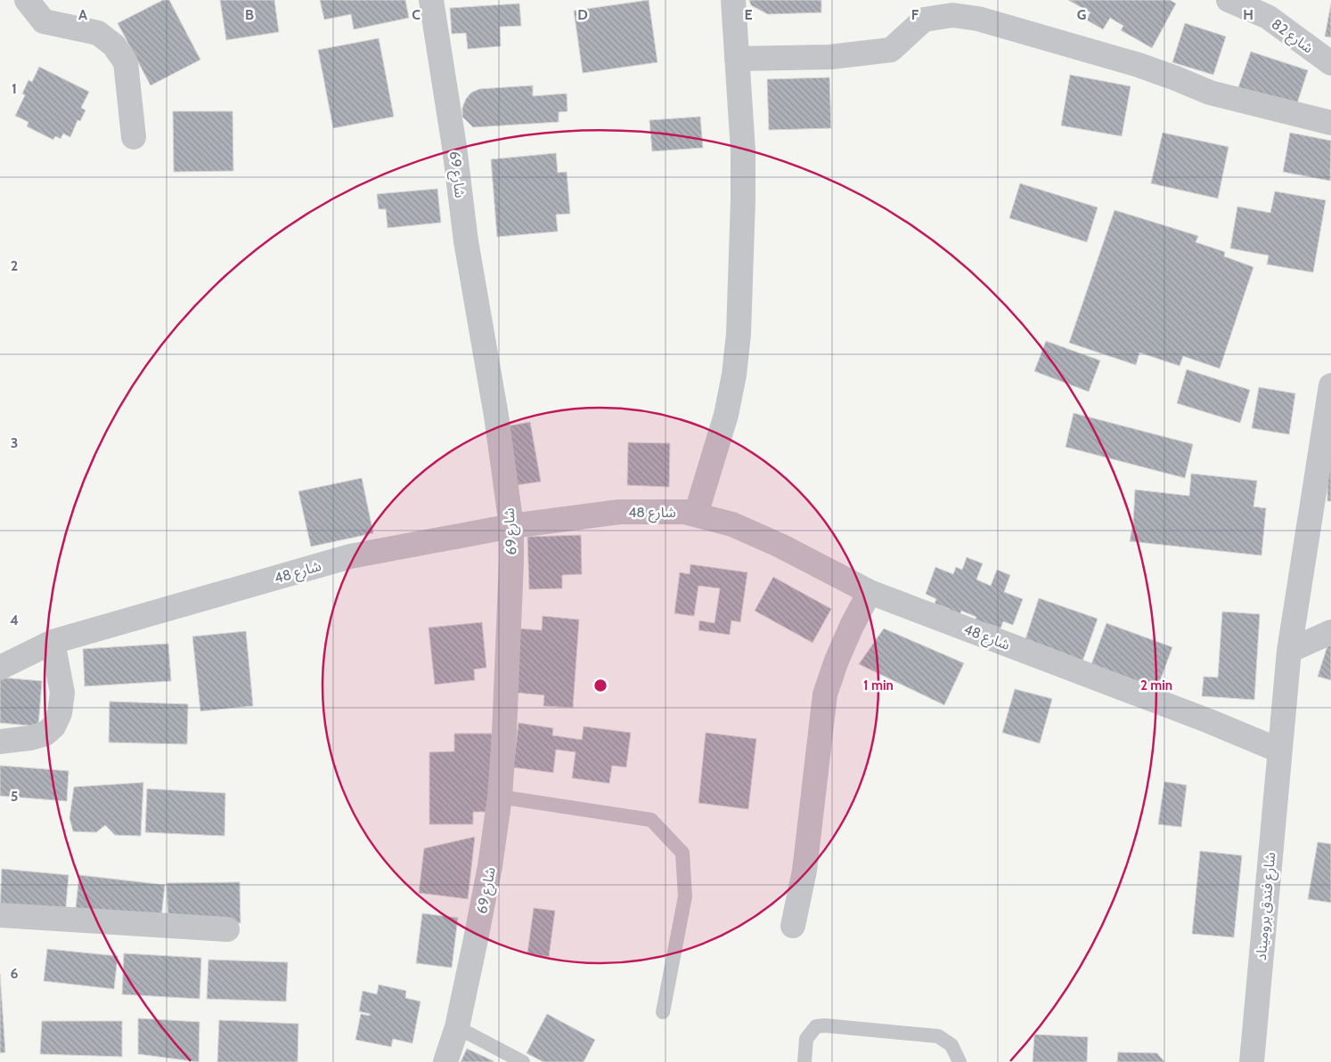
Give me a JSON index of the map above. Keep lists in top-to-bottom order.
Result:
{
  "streets": {
    "street": [
      "شارع 82",
      "شارع 69",
      "شارع 48",
      "شارع فندق بروميناد"
    ]
  },
  "crossings": [
    ["شارع 69", "شارع 48"],
    ["شارع 48", "شارع فندق بروميناد"]
  ],
  "grid": {
    "columns": [
      "A",
      "B",
      "C",
      "D",
      "E",
      "F",
      "G",
      "H"
    ],
    "rows": [
      "1",
      "2",
      "3",
      "4",
      "5",
      "6"
    ]
  },
  "rings": ["1 min", "2 min"]
}
